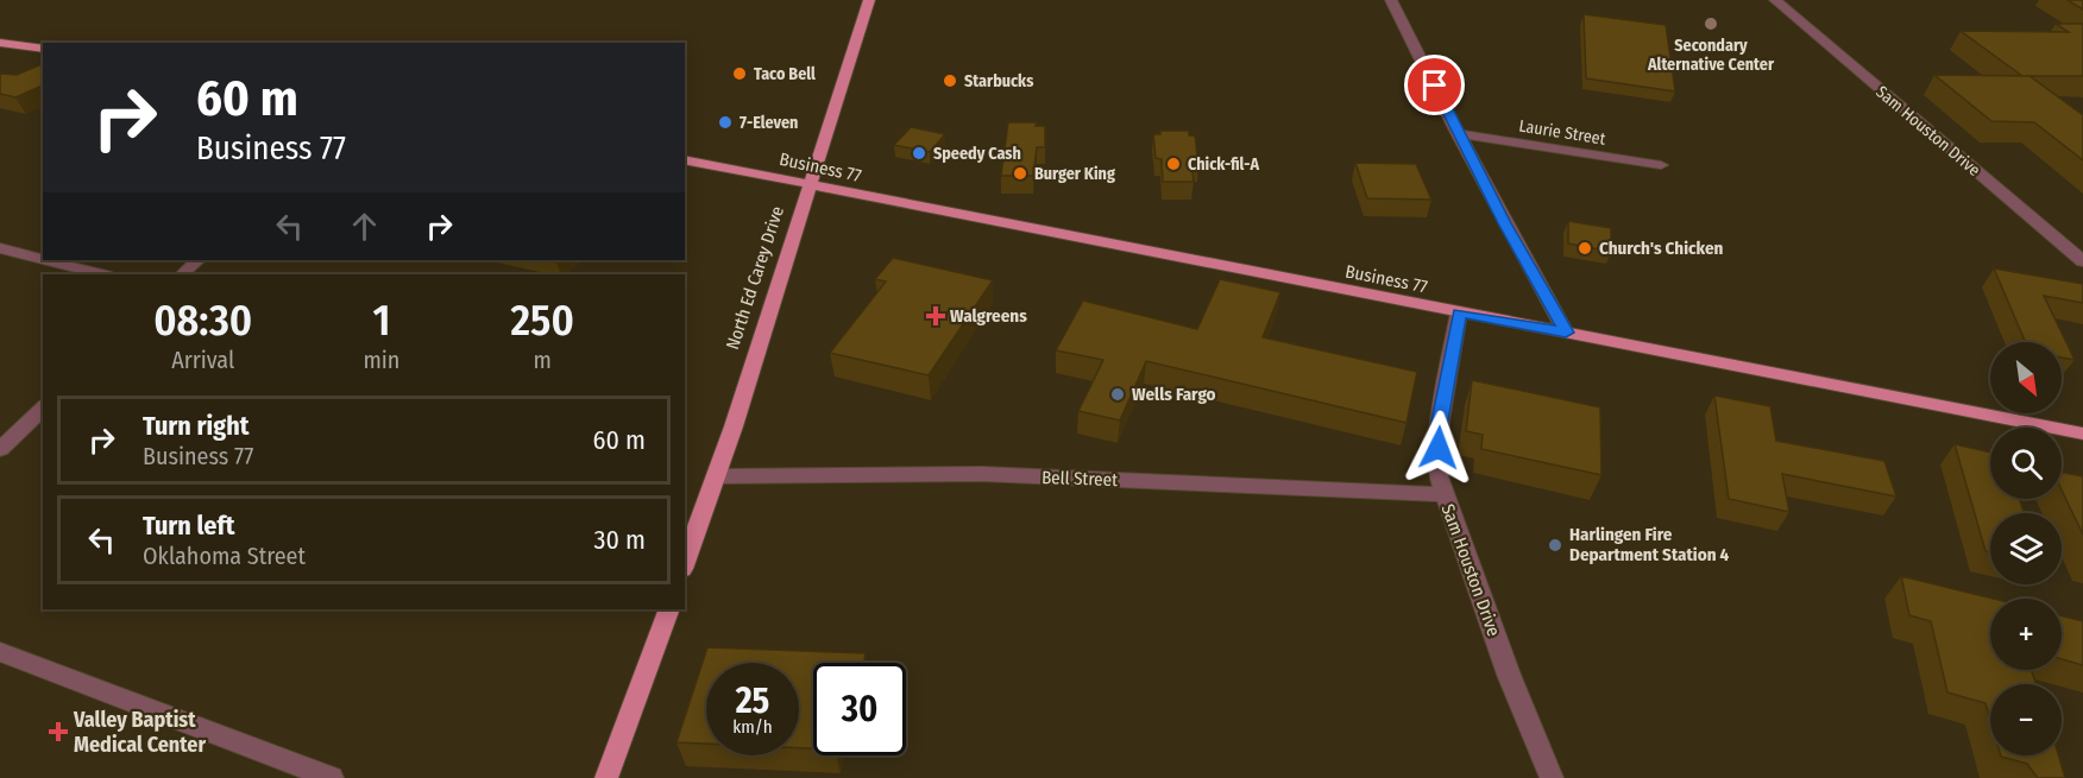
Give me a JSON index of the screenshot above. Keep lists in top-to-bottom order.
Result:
{
  "streets": {
    "main road": ["Business 77", "North Ed Carey Drive"],
    "street": ["Sam Houston Drive", "Laurie Street", "Bell Street"]
  },
  "crossings": [
    ["Sam Houston Drive", "Business 77"],
    ["Sam Houston Drive", "Bell Street"],
    ["Business 77", "North Ed Carey Drive"],
    ["North Ed Carey Drive", "Bell Street"]
  ],
  "places": {
    "other": [
      "Secondary Alternative Center",
      "Taco Bell",
      "Starbucks",
      "7-Eleven",
      "Speedy Cash",
      "Chick-fil-A",
      "Burger King",
      "Church's Chicken",
      "Wells Fargo",
      "Harlingen Fire Department Station 4"
    ],
    "health": ["Walgreens", "Valley Baptist Medical Center"]
  },
  "north": "bottom right",
  "page": {
    "turn": ["60 m", "Business 77"],
    "eta": [
      "08:30",
      "Arrival",
      "1",
      "min",
      "250",
      "m"
    ],
    "map_buttons": ["+", "−"],
    "list": [
      {
        "name": "Turn right",
        "note": "Business 77",
        "value": "60 m"
      },
      {
        "name": "Turn left",
        "note": "Oklahoma Street",
        "value": "30 m"
      }
    ],
    "speed": "25 km/h",
    "limit": "30"
  }
}
